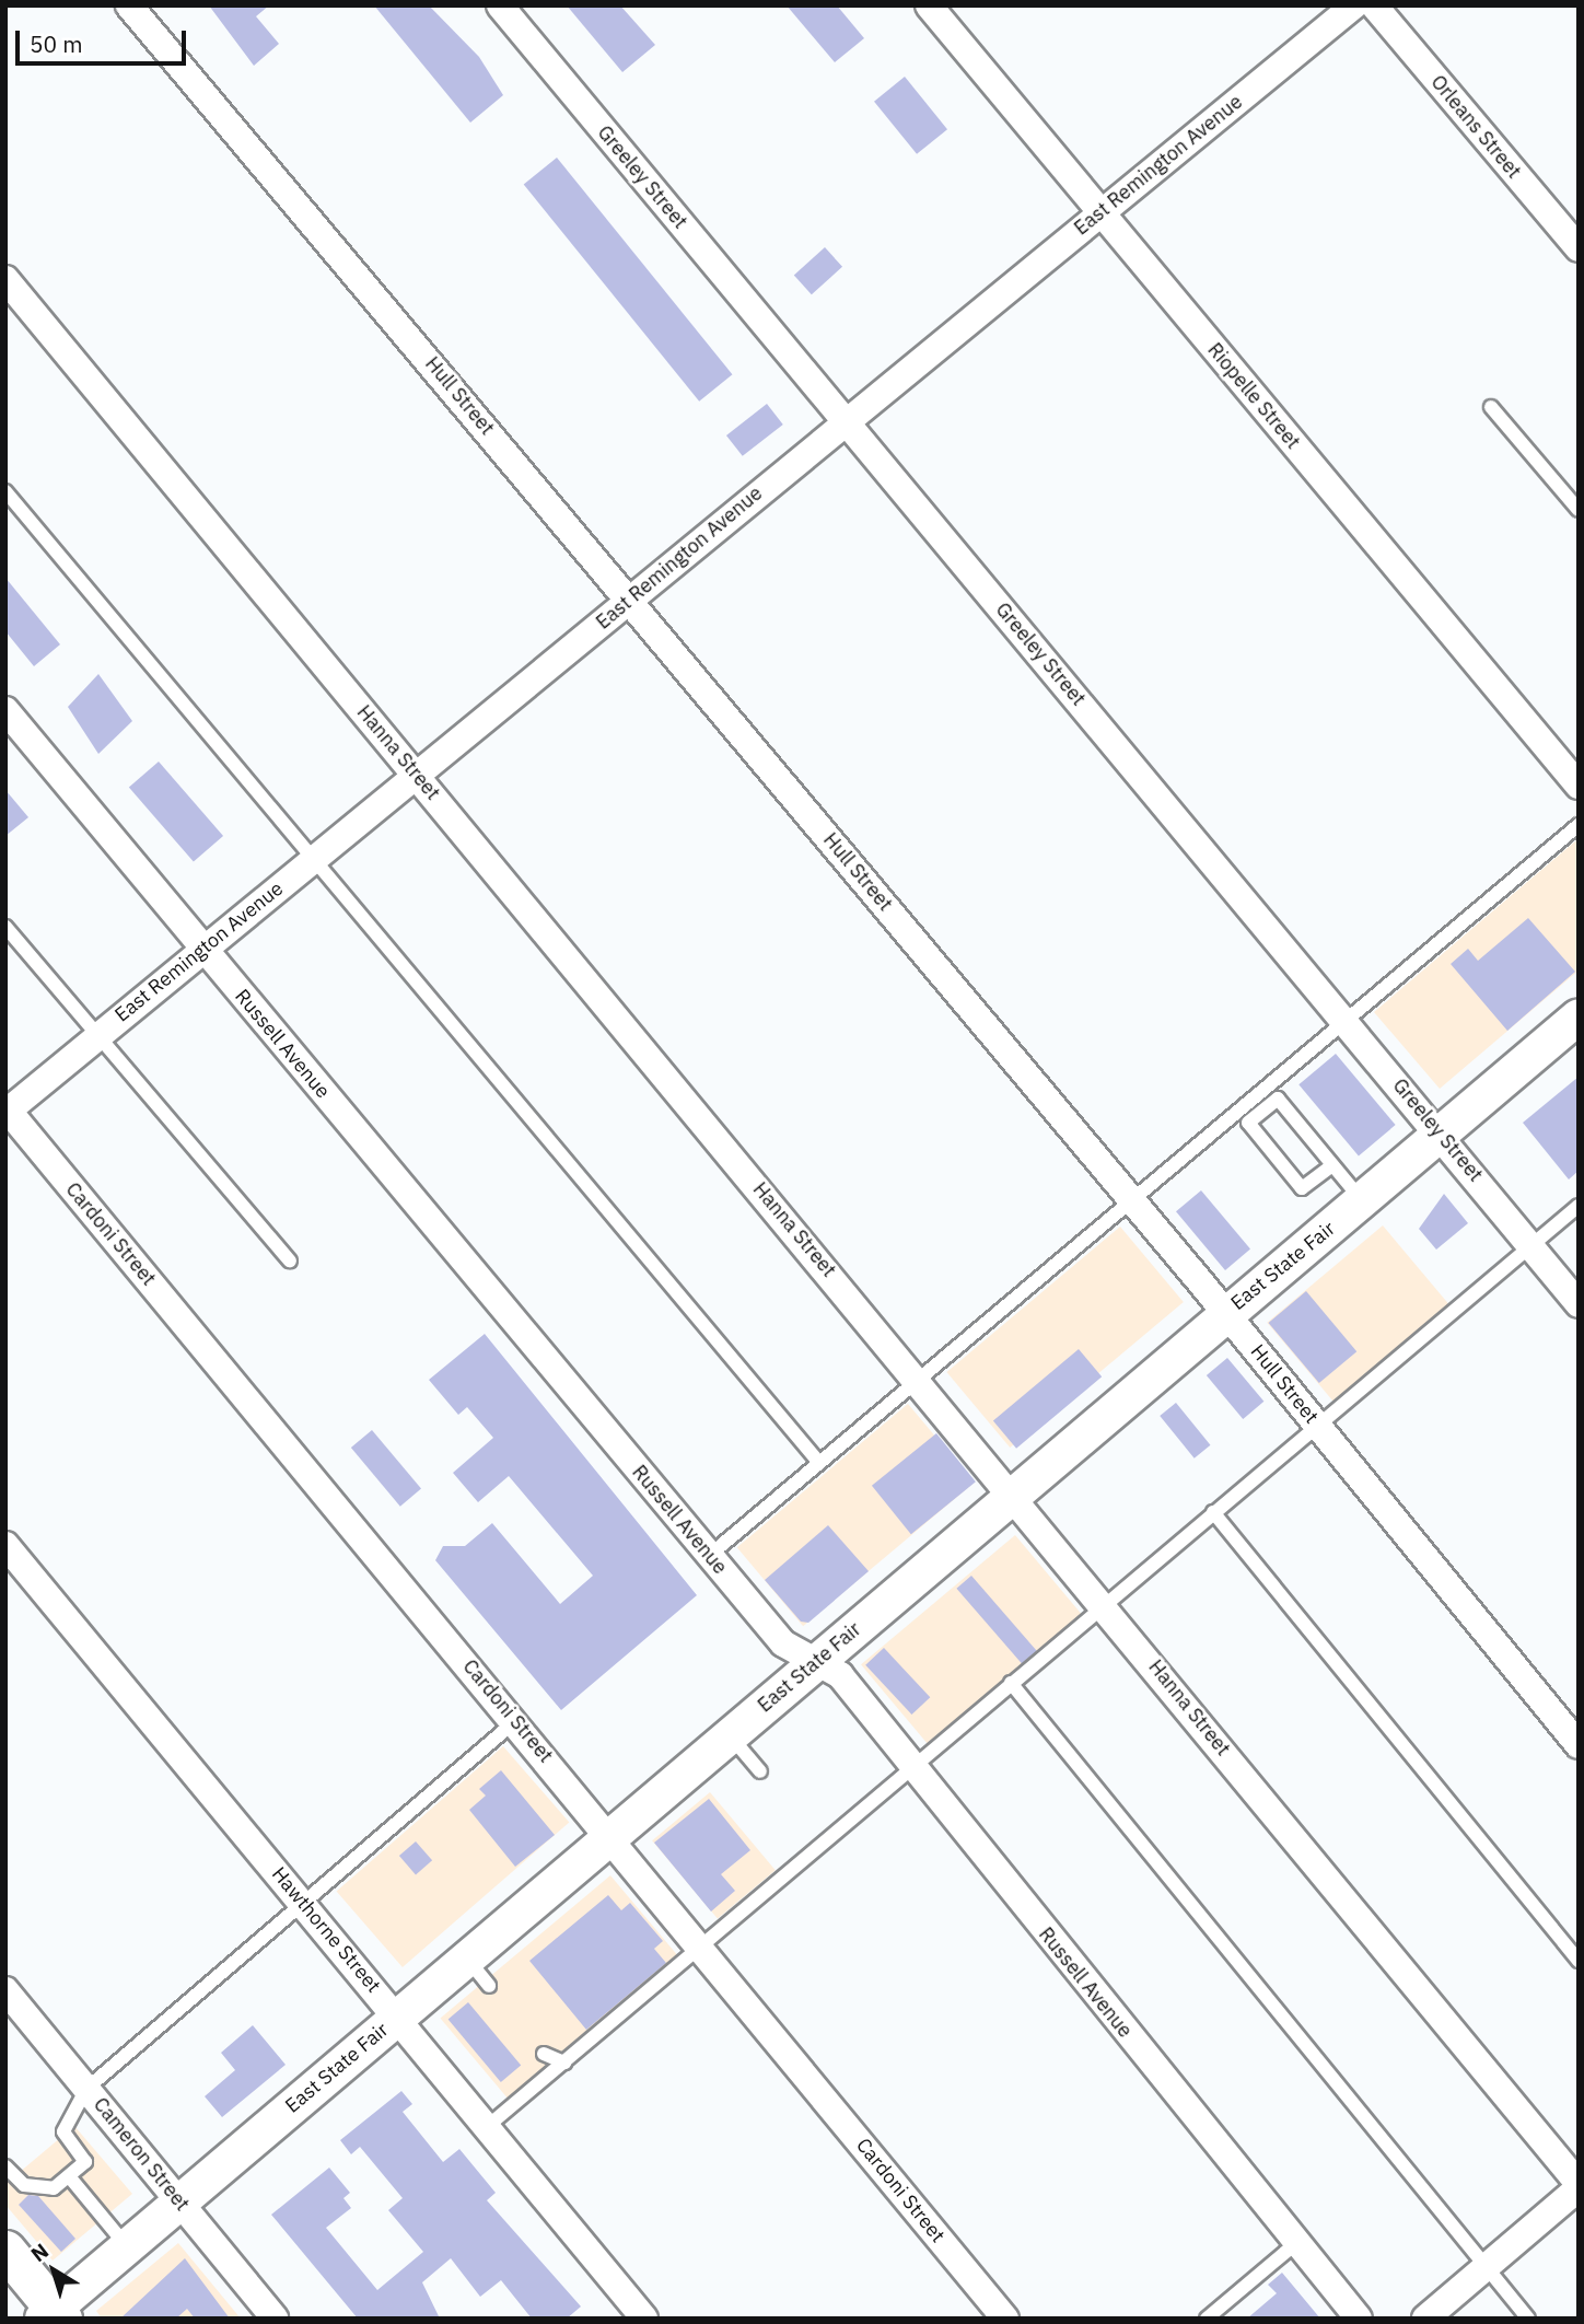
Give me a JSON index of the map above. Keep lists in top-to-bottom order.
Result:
{
  "streets": {
    "street": [
      "Orleans Street",
      "East Remington Avenue",
      "Greeley Street",
      "Hull Street",
      "Riopelle Street",
      "Hanna Street",
      "Russell Avenue",
      "Cardoni Street",
      "East State Fair",
      "Hawthorne Street",
      "Cameron Street"
    ]
  },
  "crossings": [
    ["East Remington Avenue", "Greeley Street"],
    ["East Remington Avenue", "Hull Street"],
    ["East Remington Avenue", "Riopelle Street"],
    ["East Remington Avenue", "Hanna Street"],
    ["East Remington Avenue", "Russell Avenue"],
    ["East Remington Avenue", "Cardoni Street"],
    ["Greeley Street", "East State Fair"],
    ["Hull Street", "East State Fair"],
    ["Hanna Street", "East State Fair"],
    ["Russell Avenue", "East State Fair"],
    ["Cardoni Street", "East State Fair"],
    ["East State Fair", "Hawthorne Street"],
    ["East State Fair", "Cameron Street"]
  ],
  "scale_bar": "50 m",
  "north": "top left"
}
